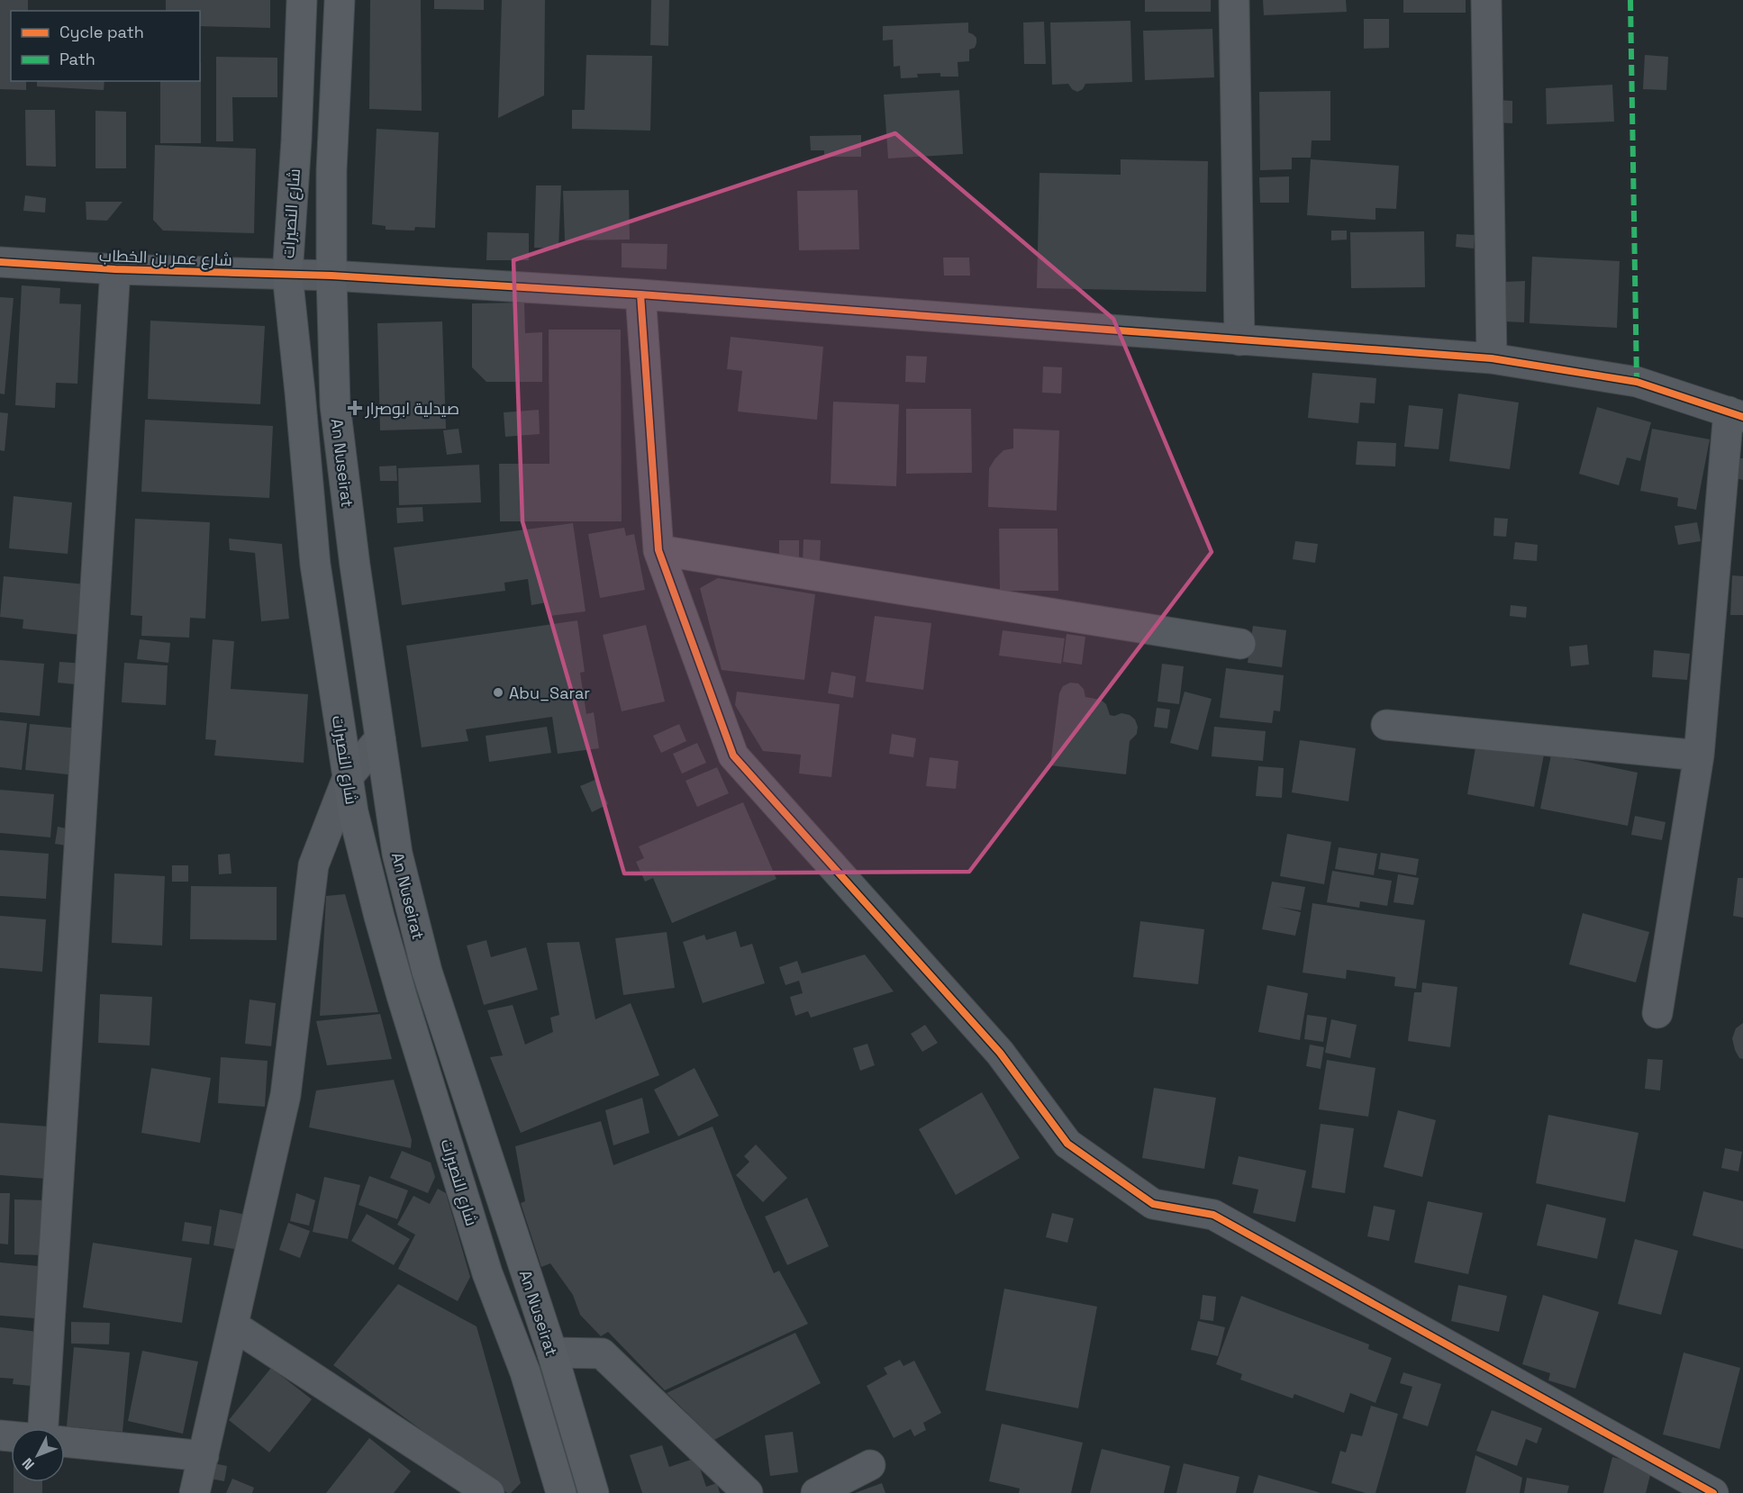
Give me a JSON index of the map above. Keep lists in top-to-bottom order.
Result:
{
  "streets": {
    "main road": ["شارع النصيرات", "An Nuseirat"],
    "street": ["شارع عمر بن الخطاب"]
  },
  "crossings": [
    ["شارع النصيرات", "شارع عمر بن الخطاب"],
    ["شارع عمر بن الخطاب", "An Nuseirat"]
  ],
  "places": {
    "health": ["صيدلية ابوصرار"],
    "other": ["Abu_Sarar"]
  },
  "legend": ["Cycle path", "Path"],
  "north": "bottom left"
}
